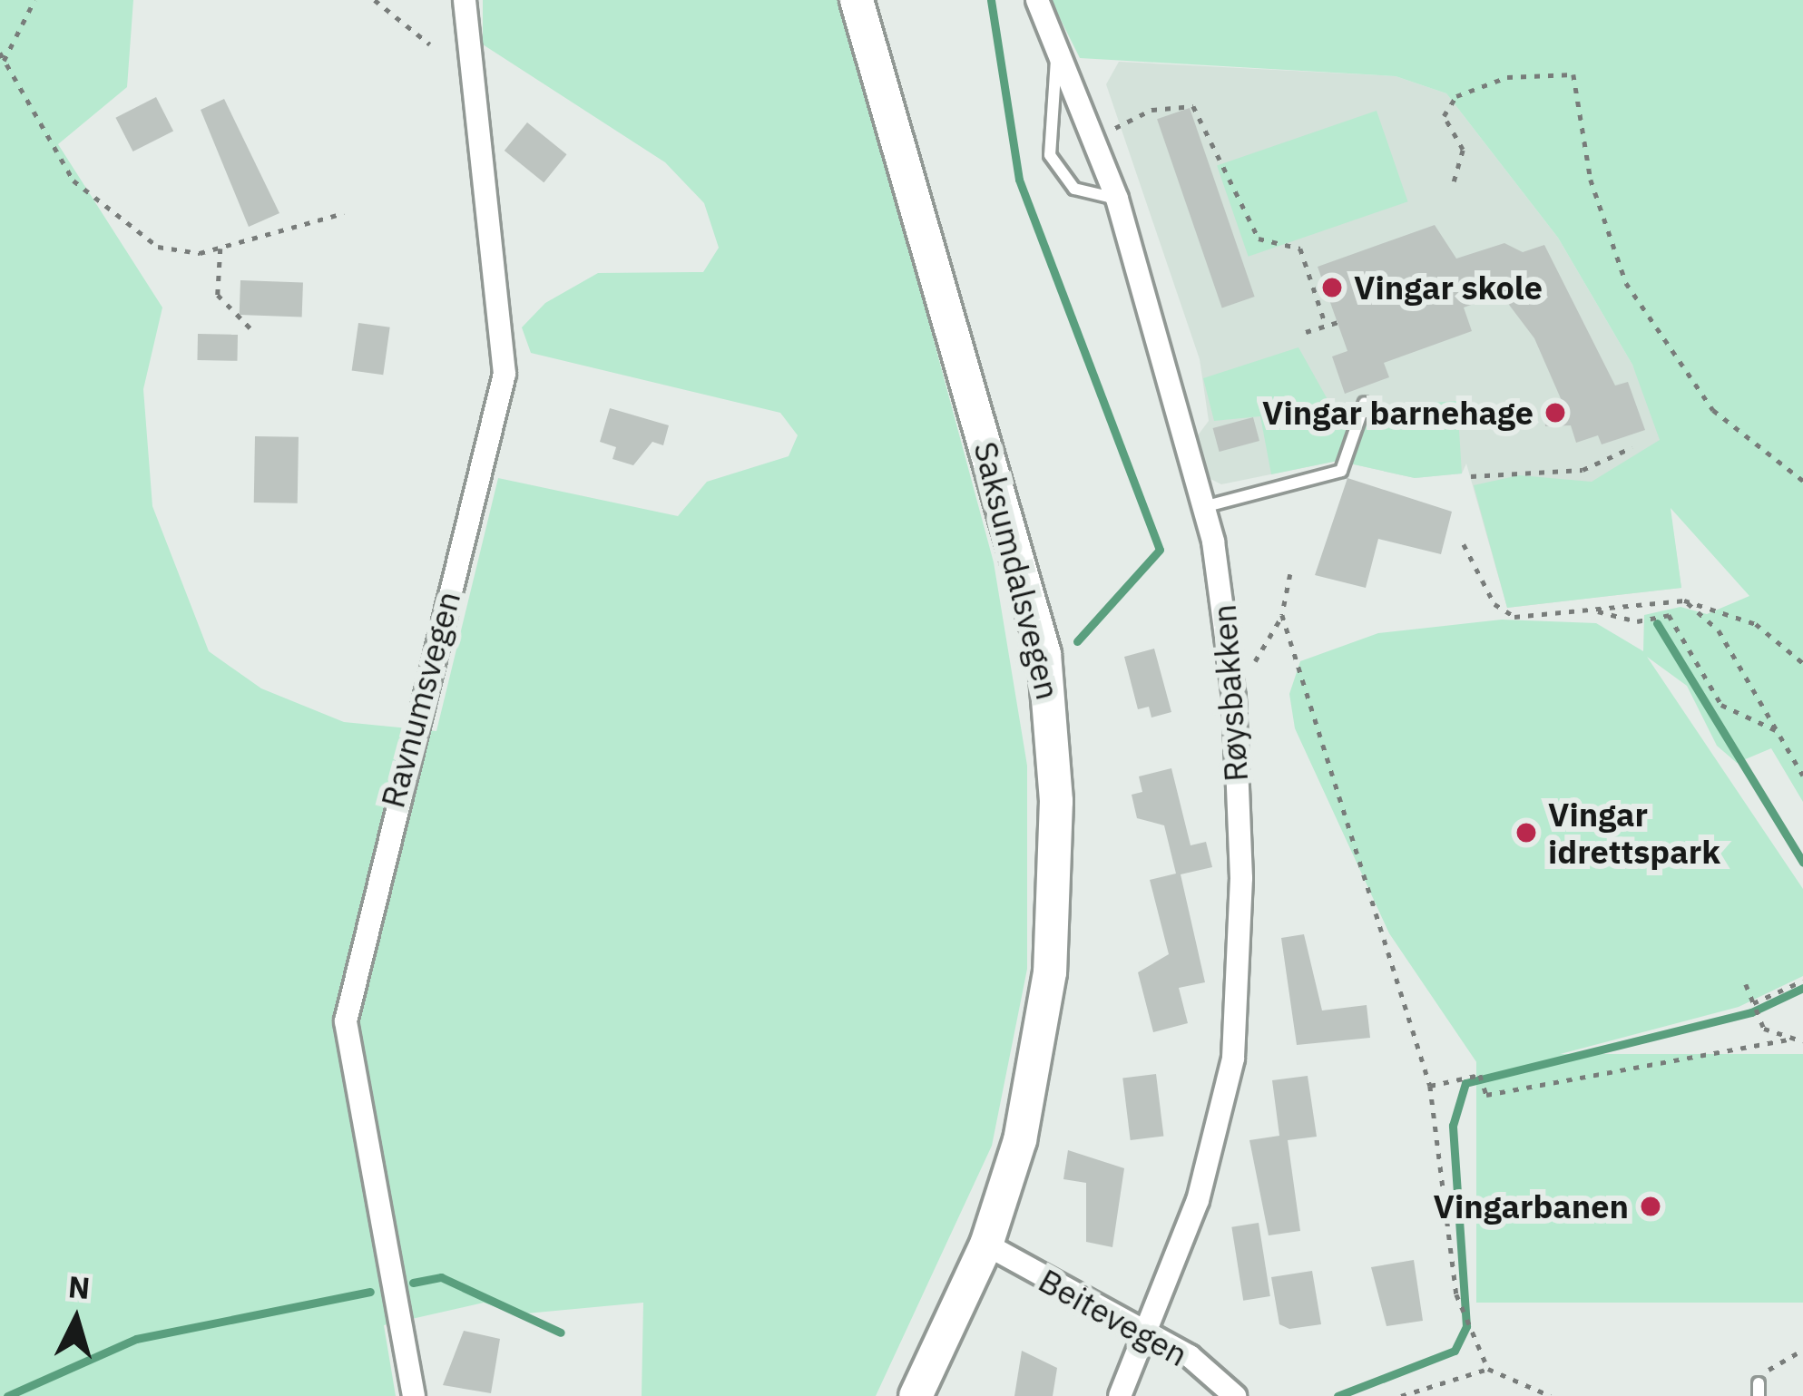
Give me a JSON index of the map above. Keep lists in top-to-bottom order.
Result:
{
  "streets": {
    "main road": ["Saksumdalsvegen"],
    "street": ["Røysbakken", "Ravnumsvegen", "Beitevegen"]
  },
  "crossings": [
    ["Saksumdalsvegen", "Beitevegen"],
    ["Røysbakken", "Beitevegen"]
  ],
  "places": [
    "Vingar skole",
    "Vingar barnehage",
    "Vingar idrettspark",
    "Vingarbanen"
  ],
  "north": "top"
}
